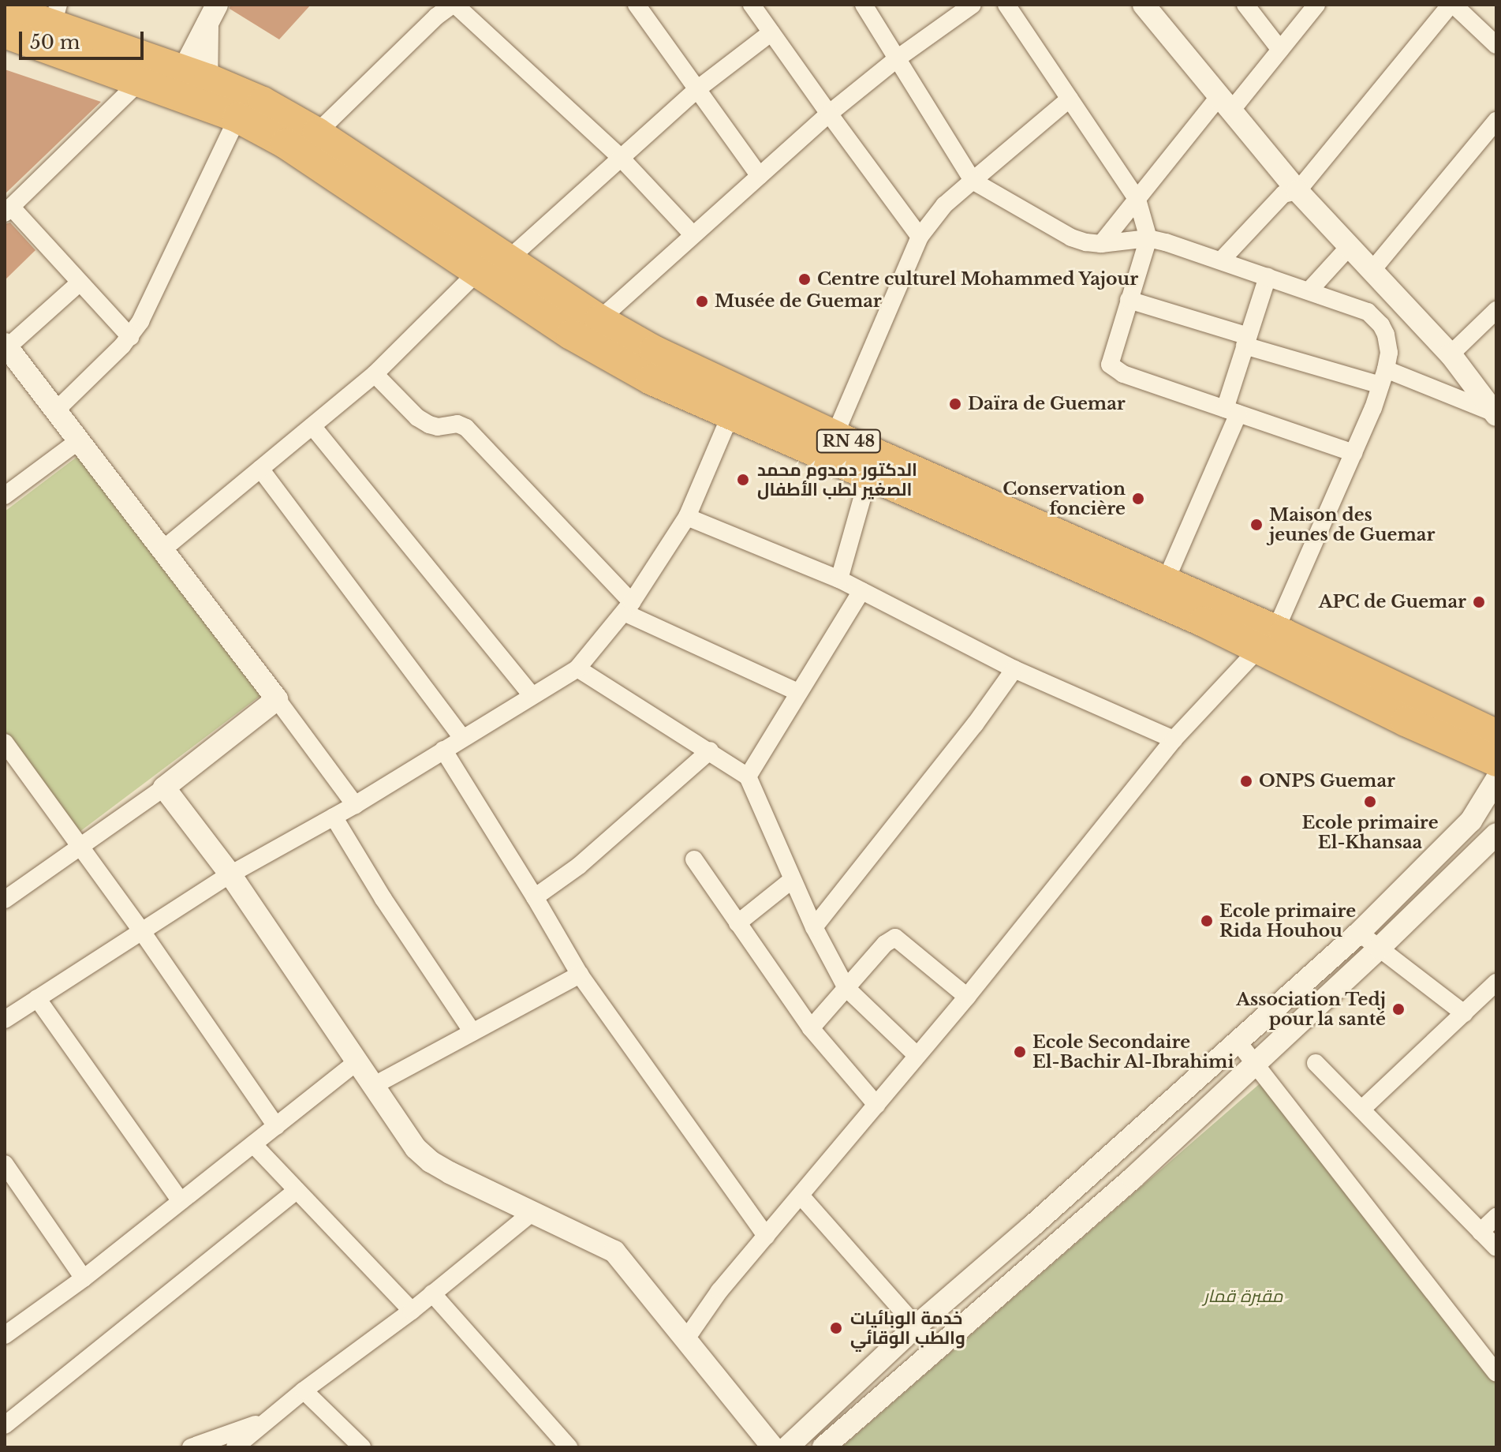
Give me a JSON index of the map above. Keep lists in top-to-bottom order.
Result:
{
  "streets": {
    "highway": ["RN 48"]
  },
  "parks": ["مقبرة قمار"],
  "places": [
    "Centre culturel Mohammed Yajour",
    "Musée de Guemar",
    "Daïra de Guemar",
    "الدكتور دمدوم محمد الصغير لطب الأطفال",
    "Conservation foncière",
    "Maison des jeunes de Guemar",
    "APC de Guemar",
    "ONPS Guemar",
    "Ecole primaire El-Khansaa",
    "Ecole primaire Rida Houhou",
    "Association Tedj pour la santé",
    "Ecole Secondaire El-Bachir Al-Ibrahimi",
    "خدمة الوبائيات والطب الوقائي"
  ],
  "scale_bar": "50 m"
}
